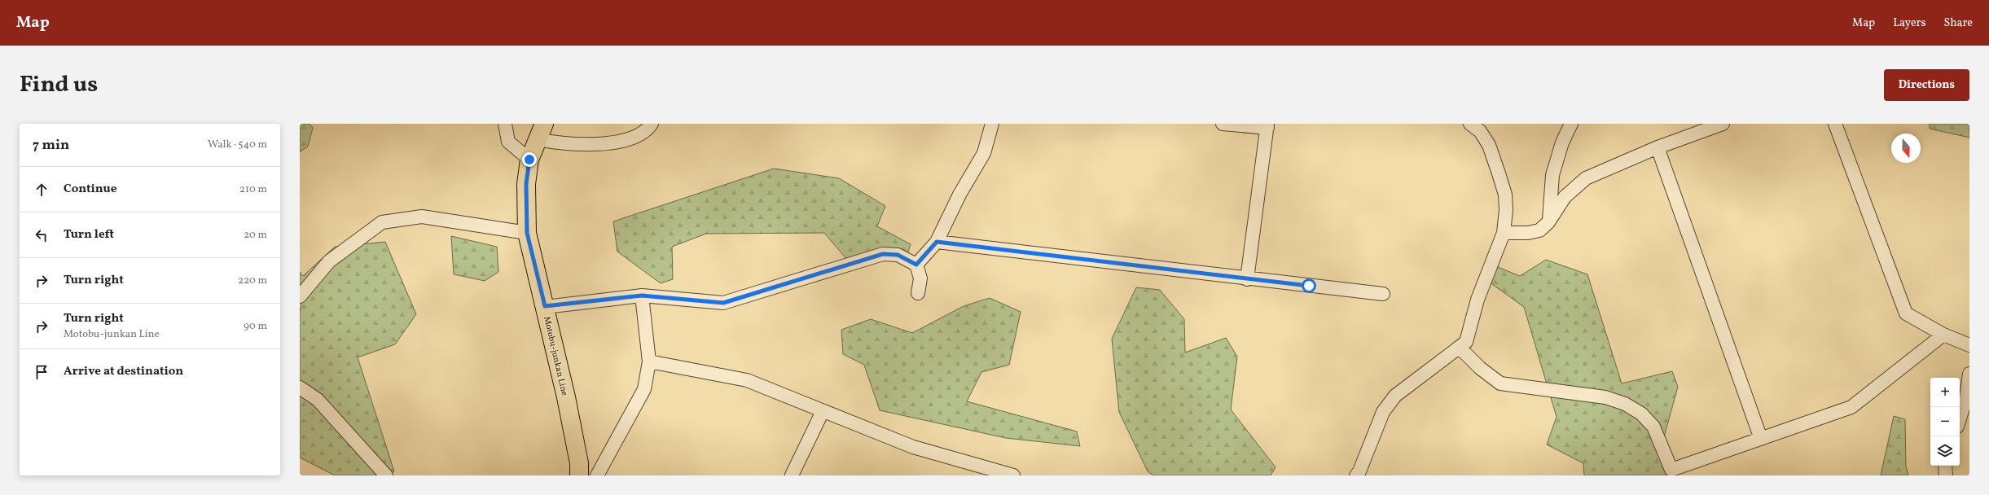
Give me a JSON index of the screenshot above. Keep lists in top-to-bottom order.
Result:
{
  "streets": {
    "main road": ["Motobu-junkan Line"]
  },
  "north": "bottom",
  "page": {
    "header": "Map",
    "nav": ["Map", "Layers", "Share"],
    "title": "Find us",
    "buttons": "Directions",
    "heading": ["7 min", "Walk · 540 m"],
    "list": [
      ["Continue", "210 m"],
      ["Turn left", "20 m"],
      ["Turn right", "220 m"],
      ["Turn right", "Motobu-junkan Line", "90 m"],
      "Arrive at destination"
    ],
    "map_buttons": ["+", "−"]
  }
}
